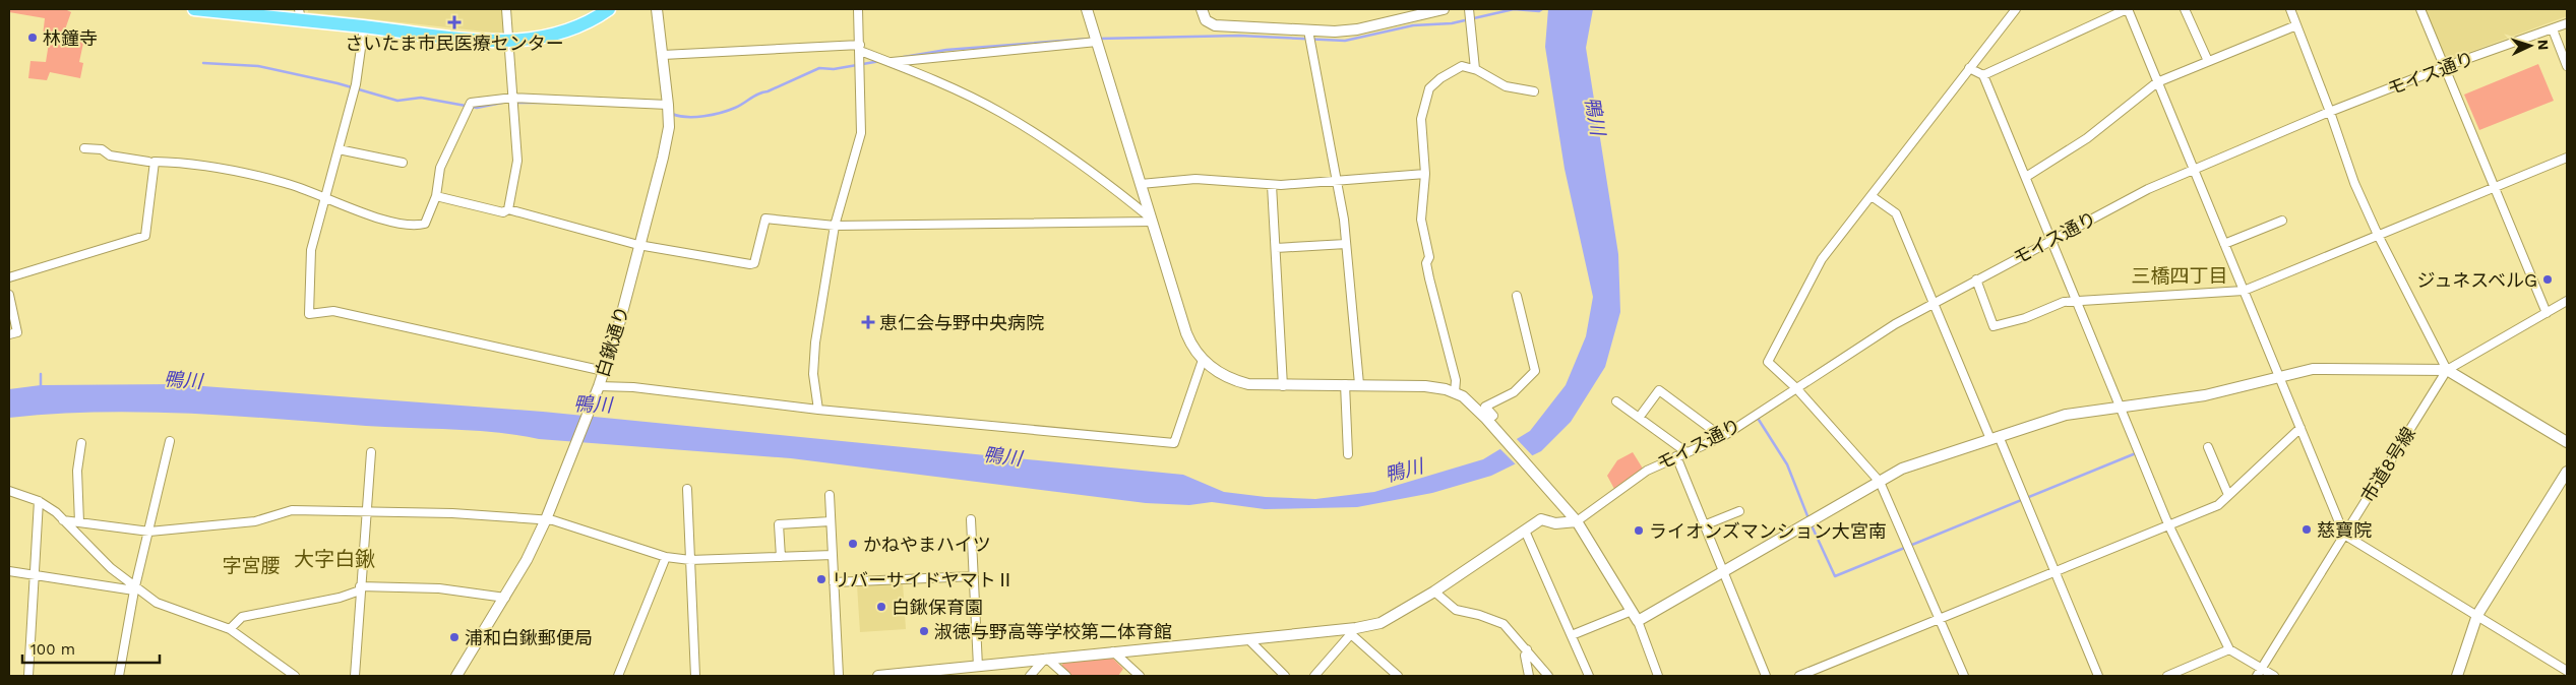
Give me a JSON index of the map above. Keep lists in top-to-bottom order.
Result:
{
  "streets": {
    "street": ["モイス通り", "白鍬通り", "市道8号線"]
  },
  "districts": ["三橋四丁目", "大字白鍬", "字宮腰"],
  "water": ["鴨川"],
  "places": {
    "health": ["さいたま市民医療センター", "恵仁会与野中央病院"],
    "other": [
      "林鐘寺",
      "ジュネスベルG",
      "慈寶院",
      "ライオンズマンション大宮南",
      "かねやまハイツ",
      "リバーサイドヤマトⅡ",
      "白鍬保育園",
      "淑徳与野高等学校第二体育館",
      "浦和白鍬郵便局"
    ]
  },
  "scale_bar": "100 m",
  "north": "right"
}
